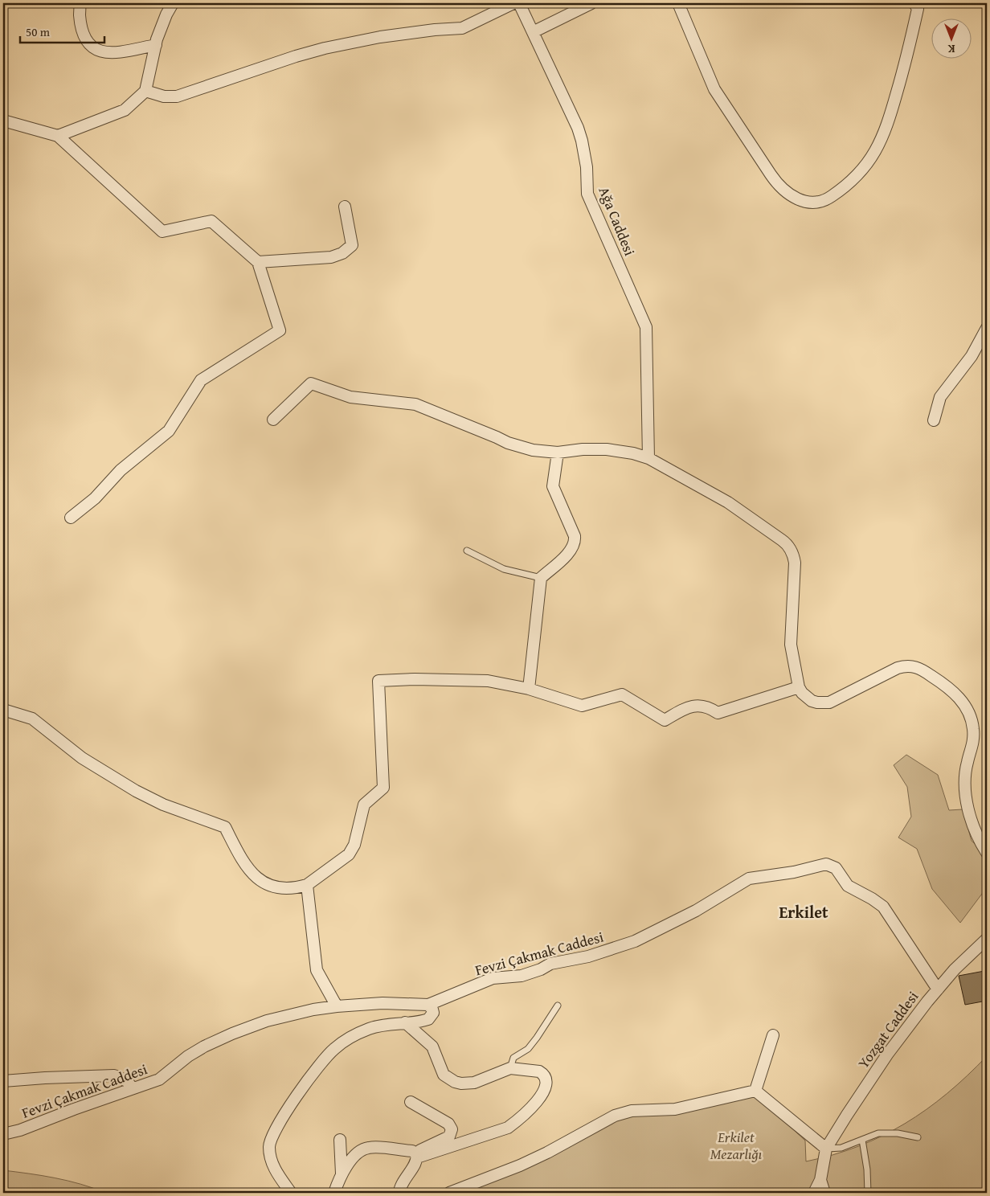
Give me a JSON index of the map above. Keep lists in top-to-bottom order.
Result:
{
  "streets": {
    "street": ["Ağa Caddesi", "Fevzi Çakmak Caddesi", "Yozgat Caddesi"]
  },
  "crossings": [
    ["Fevzi Çakmak Caddesi", "Yozgat Caddesi"]
  ],
  "districts": ["Erkilet"],
  "parks": ["Erkilet Mezarlığı"],
  "scale_bar": "50 m",
  "north": "bottom"
}
